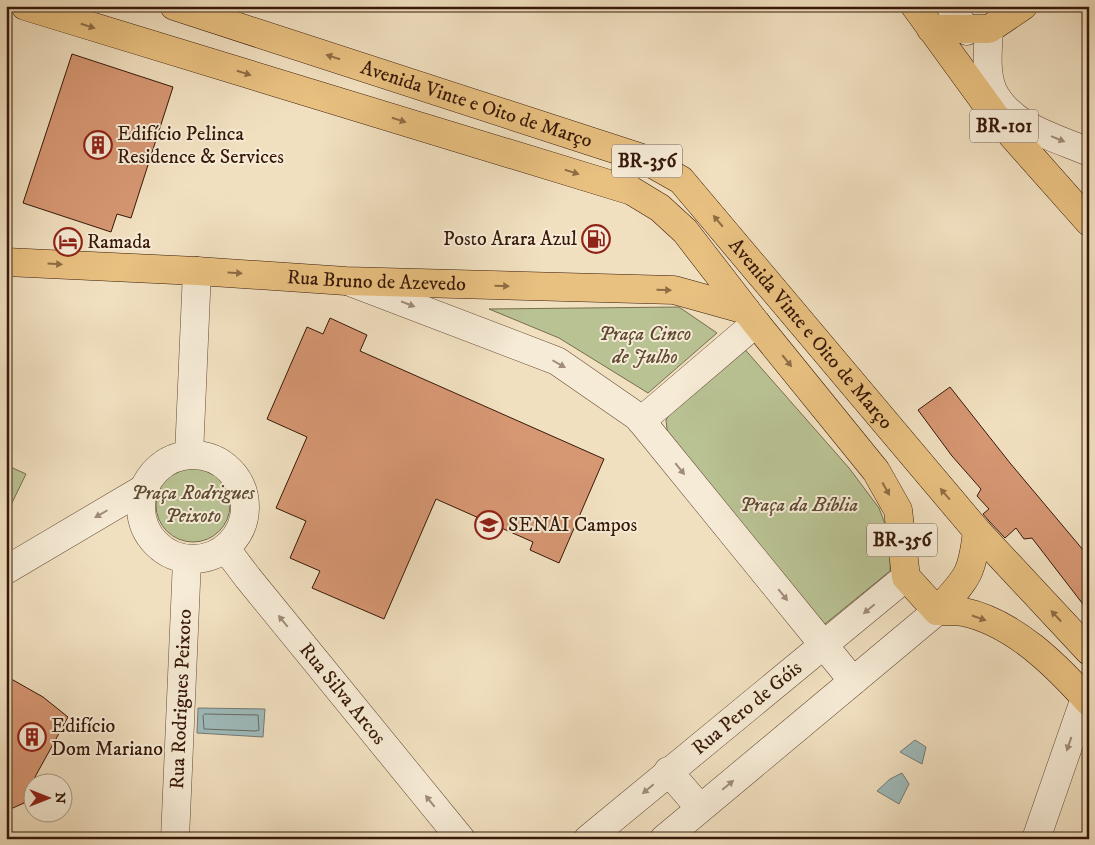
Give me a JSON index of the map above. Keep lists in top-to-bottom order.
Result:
{
  "streets": {
    "main road": [
      "Avenida Vinte e Oito de Março",
      "BR-101",
      "BR-356",
      "Rua Bruno de Azevedo"
    ],
    "street": ["Rua Silva Arcos", "Rua Rodrigues Peixoto", "Rua Pero de Góis"]
  },
  "crossings": [
    ["Avenida Vinte e Oito de Março", "BR-356"],
    ["Avenida Vinte e Oito de Março", "Rua Bruno de Azevedo"],
    ["BR-356", "Rua Bruno de Azevedo"],
    ["BR-356", "Rua Pero de Góis"],
    ["Rua Silva Arcos", "Rua Rodrigues Peixoto"]
  ],
  "one_way": ["Rua Bruno de Azevedo", "Rua Silva Arcos"],
  "parks": ["Praça Cinco de Julho", "Praça Rodrigues Peixoto", "Praça da Bíblia"],
  "places": {
    "building": ["Edifício Pelinca Residence & Services", "Edifício Dom Mariano"],
    "fuel station": ["Posto Arara Azul"],
    "hotel": ["Ramada"],
    "school or university": ["SENAI Campos"]
  },
  "north": "right"
}
